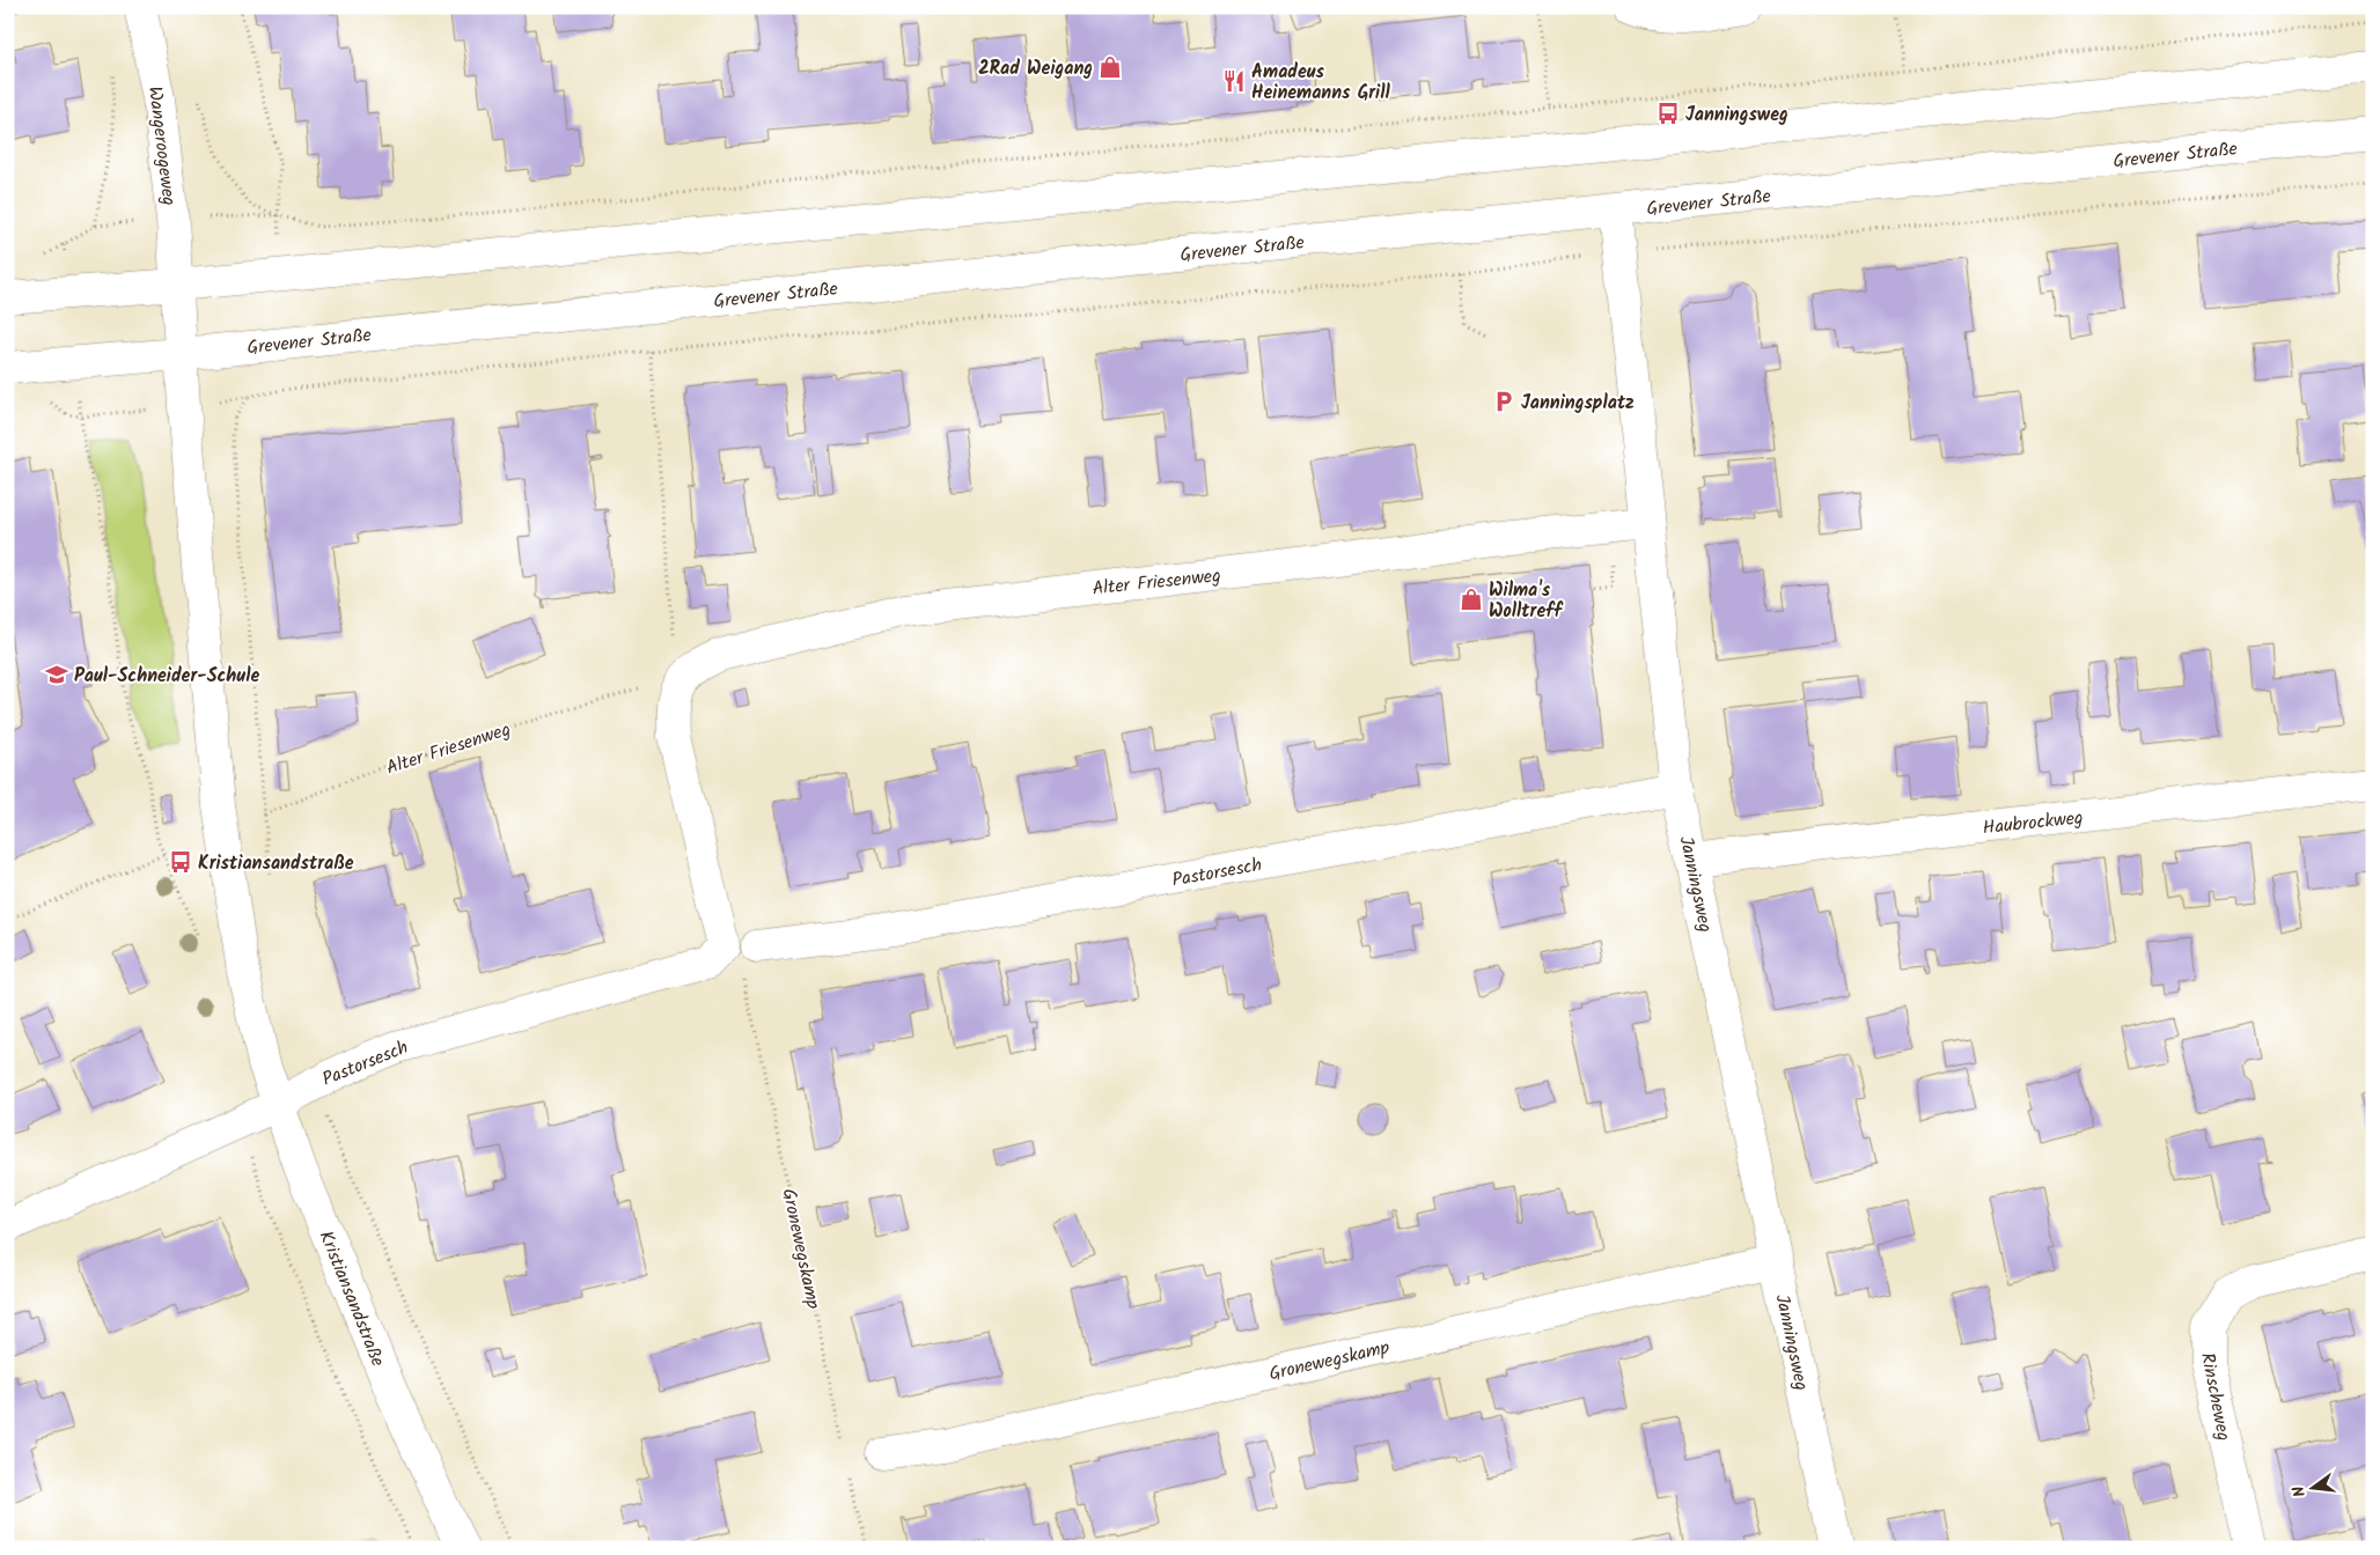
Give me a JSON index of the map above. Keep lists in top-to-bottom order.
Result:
{
  "streets": {
    "street": [
      "Wangeroogeweg",
      "Grevener Straße",
      "Alter Friesenweg",
      "Haubrockweg",
      "Pastorsesch",
      "Janningsweg",
      "Gronewegskamp",
      "Kristiansandstraße",
      "Rinscheweg"
    ]
  },
  "crossings": [
    ["Grevener Straße", "Janningsweg"],
    ["Grevener Straße", "Kristiansandstraße"],
    ["Alter Friesenweg", "Janningsweg"],
    ["Alter Friesenweg", "Kristiansandstraße"],
    ["Haubrockweg", "Janningsweg"],
    ["Pastorsesch", "Janningsweg"],
    ["Pastorsesch", "Gronewegskamp"],
    ["Pastorsesch", "Kristiansandstraße"],
    ["Janningsweg", "Gronewegskamp"]
  ],
  "places": {
    "shop": ["2Rad Weigang", "Wilma's Wolltreff"],
    "restaurant": ["Amadeus Heinemanns Grill"],
    "bus stop": ["Janningsweg", "Kristiansandstraße"],
    "parking": ["Janningsplatz"],
    "school or university": ["Paul-Schneider-Schule"]
  },
  "north": "left"
}
